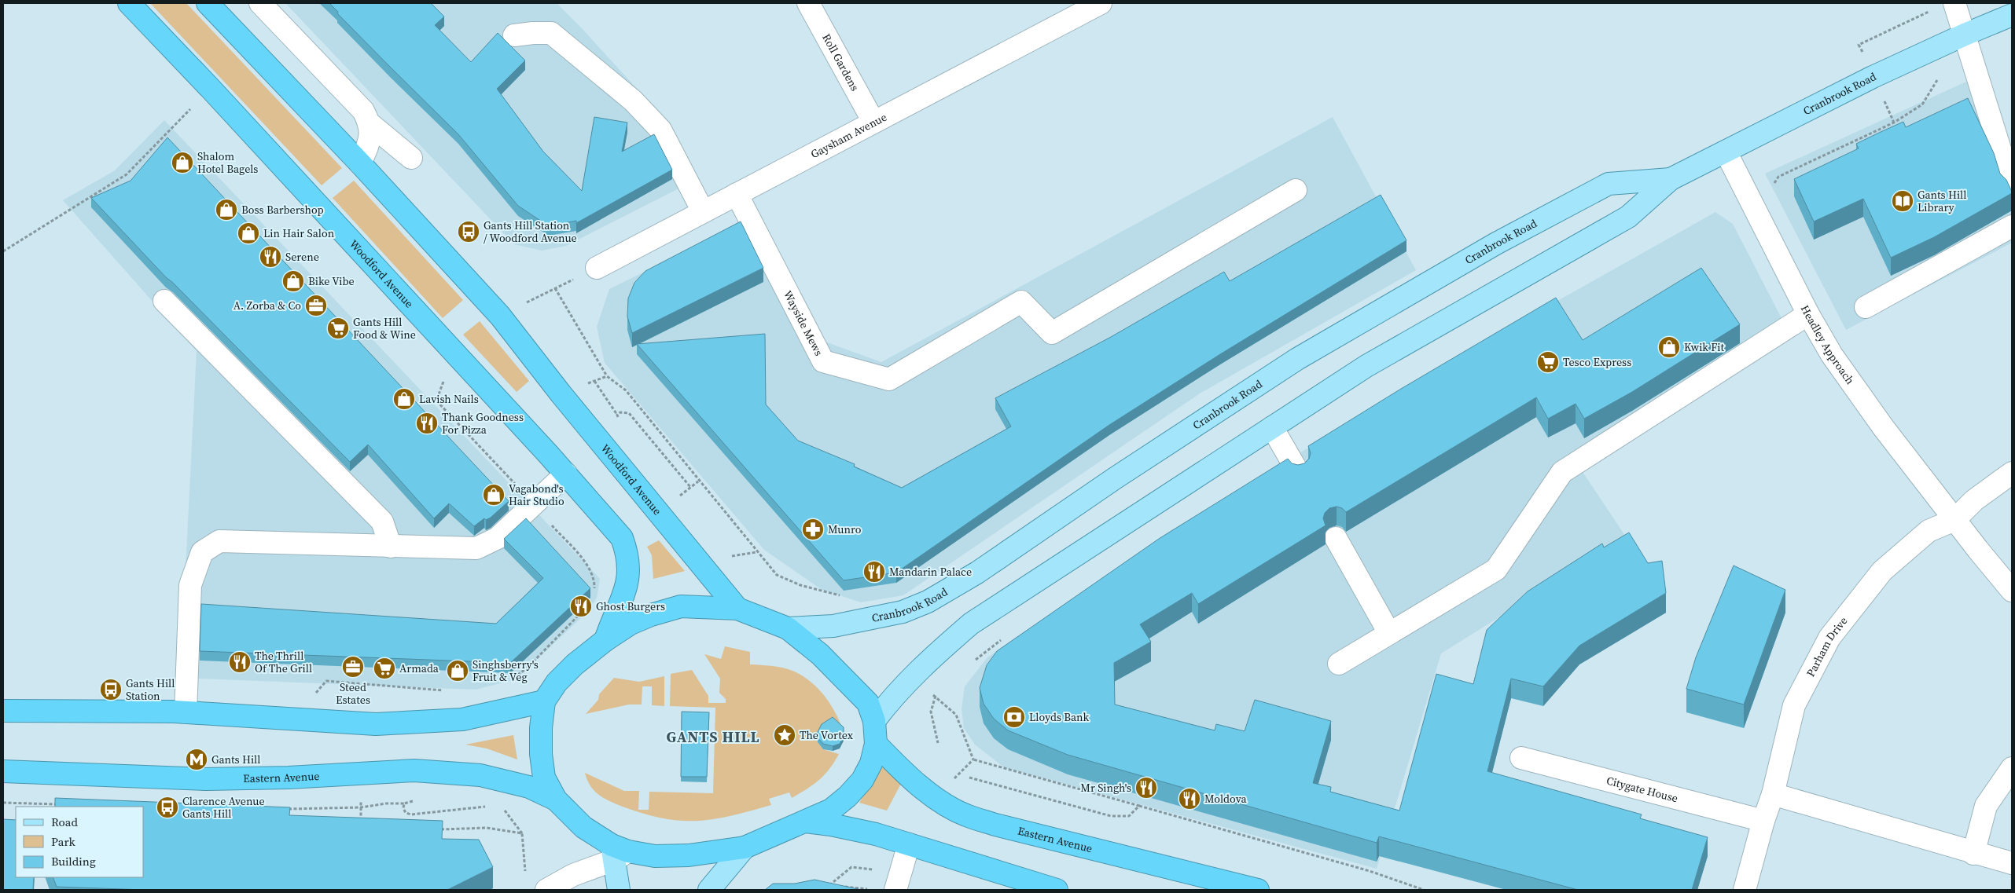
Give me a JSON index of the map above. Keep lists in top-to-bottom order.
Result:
{
  "streets": {
    "highway": ["Woodford Avenue", "Eastern Avenue"],
    "main road": ["Cranbrook Road"],
    "street": [
      "Roll Gardens",
      "Gaysham Avenue",
      "Wayside Mews",
      "Headley Approach",
      "Parham Drive",
      "Citygate House"
    ]
  },
  "crossings": [
    ["Roll Gardens", "Gaysham Avenue"],
    ["Cranbrook Road", "Headley Approach"],
    ["Gaysham Avenue", "Wayside Mews"],
    ["Headley Approach", "Parham Drive"],
    ["Parham Drive", "Citygate House"]
  ],
  "districts": ["GANTS HILL"],
  "places": {
    "shop": [
      "Shalom Hotel Bagels",
      "Boss Barbershop",
      "Lin Hair Salon",
      "Bike Vibe",
      "Kwik Fit",
      "Lavish Nails",
      "Vagabond's Hair Studio",
      "Singhsberry's Fruit & Veg"
    ],
    "library": ["Gants Hill Library"],
    "bus stop": ["Gants Hill Station / Woodford Avenue", "Gants Hill Station", "Clarence Avenue Gants Hill"],
    "restaurant": [
      "Serene",
      "Thank Goodness For Pizza",
      "Mandarin Palace",
      "Ghost Burgers",
      "The Thrill Of The Grill",
      "Mr Singh's",
      "Moldova"
    ],
    "office": ["A. Zorba & Co", "Steed Estates"],
    "supermarket": ["Gants Hill Food & Wine", "Tesco Express", "Armada"],
    "pharmacy": ["Munro"],
    "bank": ["Lloyds Bank"],
    "place": ["The Vortex"],
    "metro station": ["Gants Hill"]
  },
  "legend": ["Road", "Park", "Building"]
}
